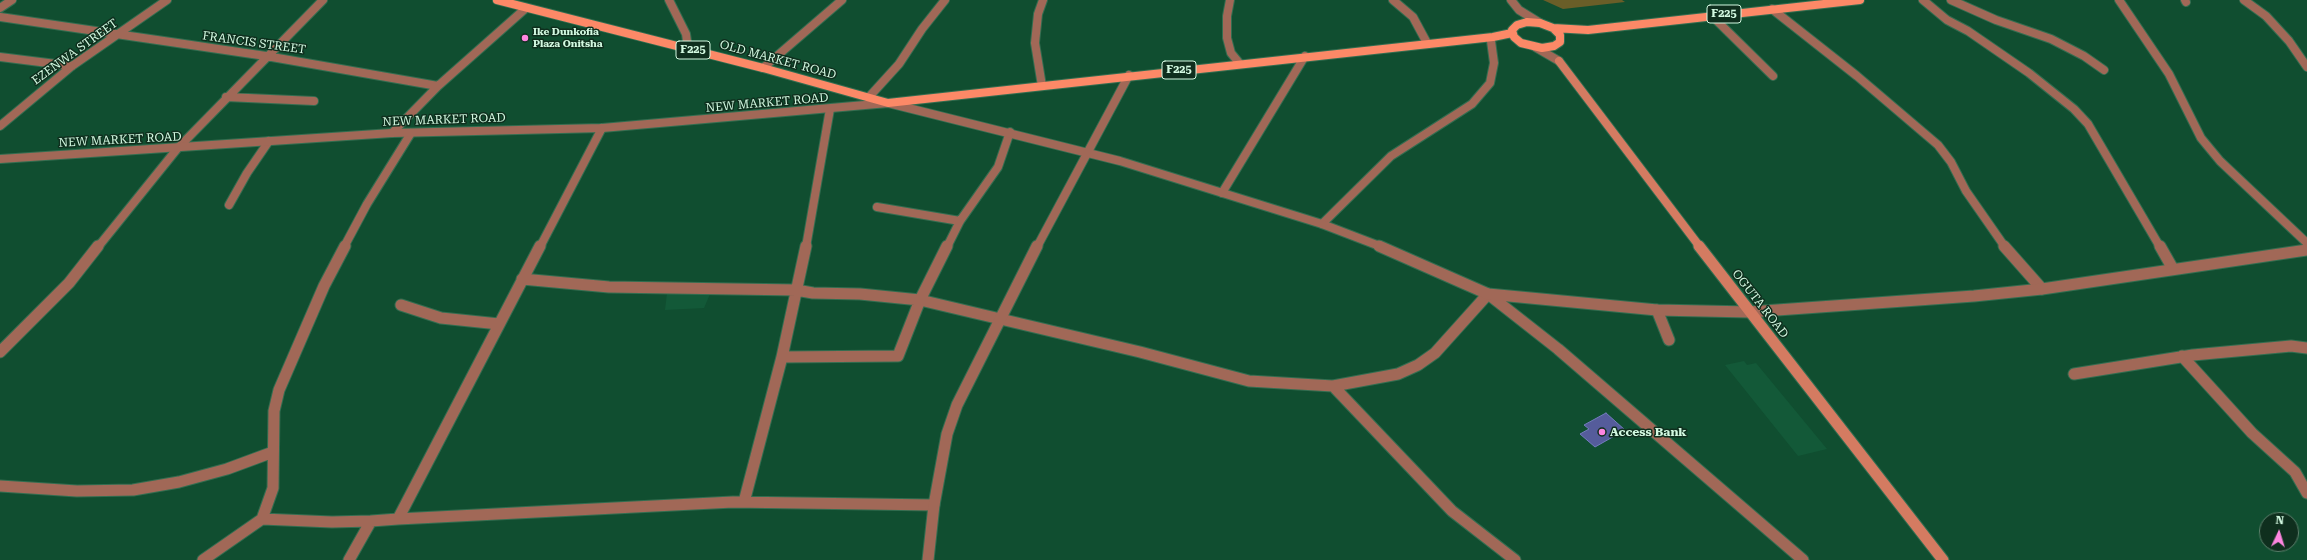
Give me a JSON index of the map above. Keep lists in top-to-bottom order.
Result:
{
  "streets": {
    "main road": ["F225", "OLD MARKET ROAD", "OGUTA ROAD"],
    "street": ["FRANCIS STREET", "EZENWA STREET", "NEW MARKET ROAD"]
  },
  "crossings": [
    ["F225", "OLD MARKET ROAD"],
    ["F225", "NEW MARKET ROAD"],
    ["FRANCIS STREET", "EZENWA STREET"],
    ["OLD MARKET ROAD", "NEW MARKET ROAD"]
  ],
  "places": ["Ike Dunkofia Plaza Onitsha", "Access Bank"],
  "north": "top"
}
